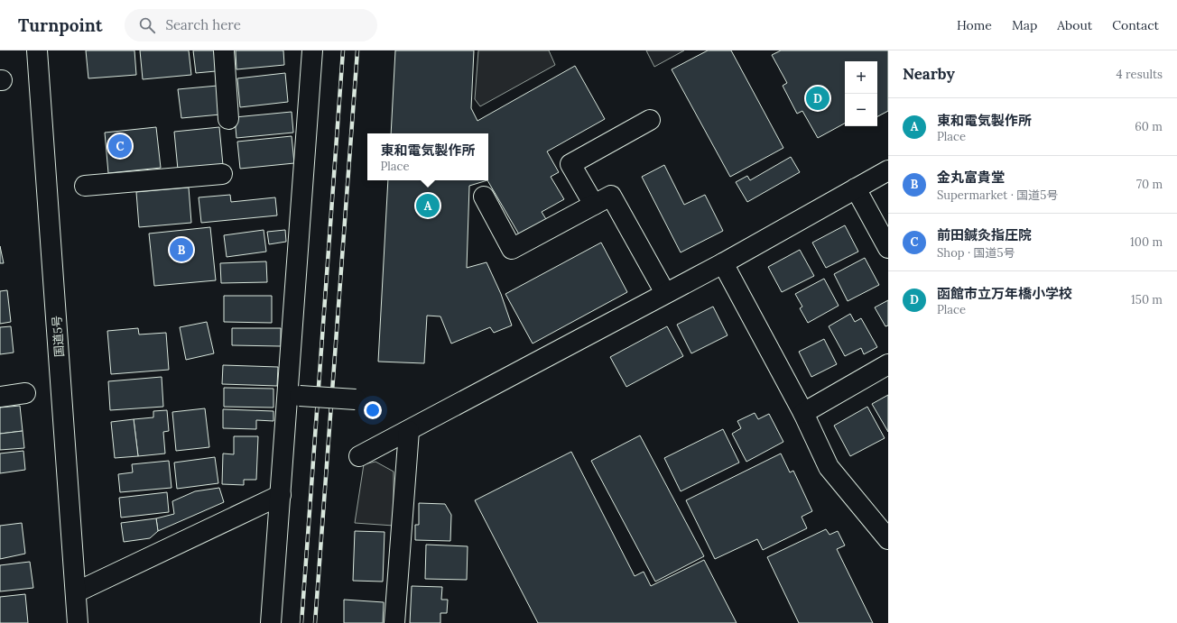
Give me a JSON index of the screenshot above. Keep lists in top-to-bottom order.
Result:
{
  "streets": {
    "main road": ["国道5号"]
  },
  "page": {
    "header": "Turnpoint",
    "search": "Search here",
    "nav": [
      "Home",
      "Map",
      "About",
      "Contact"
    ],
    "heading": ["Nearby", "4 results"],
    "map_buttons": ["+", "−"],
    "pins": [
      "D",
      "C",
      "A",
      "B"
    ],
    "list": [
      {
        "mark": "A",
        "name": "東和電気製作所",
        "note": "Place",
        "value": "60 m"
      },
      {
        "mark": "B",
        "name": "金丸富貴堂",
        "note": "Supermarket · 国道5号",
        "value": "70 m"
      },
      {
        "mark": "C",
        "name": "前田鍼灸指圧院",
        "note": "Shop · 国道5号",
        "value": "100 m"
      },
      {
        "mark": "D",
        "name": "函館市立万年橋小学校",
        "note": "Place",
        "value": "150 m"
      }
    ],
    "popup": ["東和電気製作所", "Place"]
  }
}
